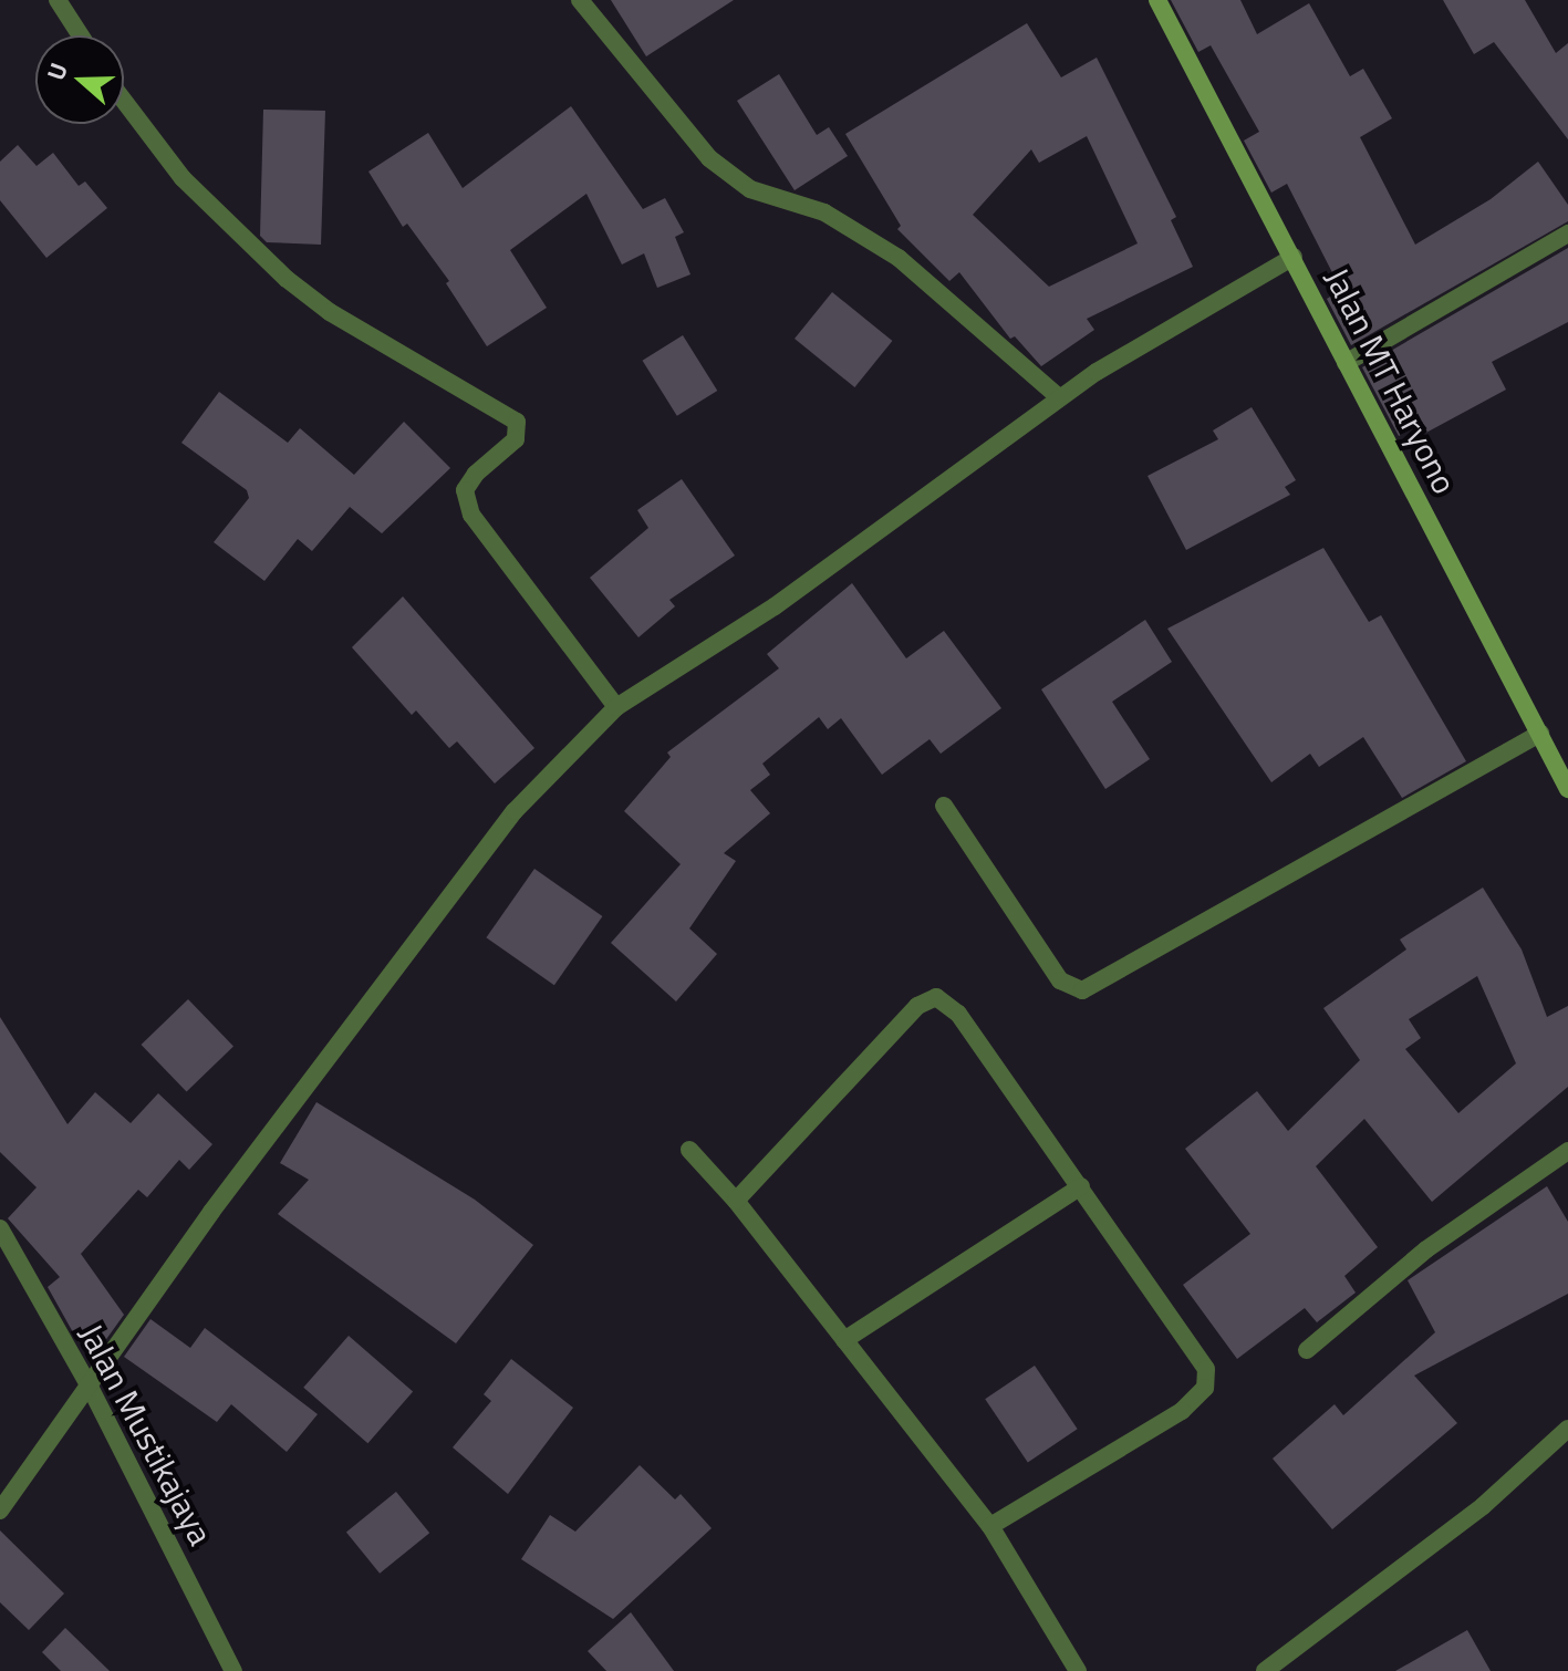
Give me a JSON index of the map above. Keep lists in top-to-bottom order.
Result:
{
  "streets": {
    "main road": ["Jalan MT Haryono"],
    "street": ["Jalan Mustikajaya"]
  },
  "north": "left"
}
